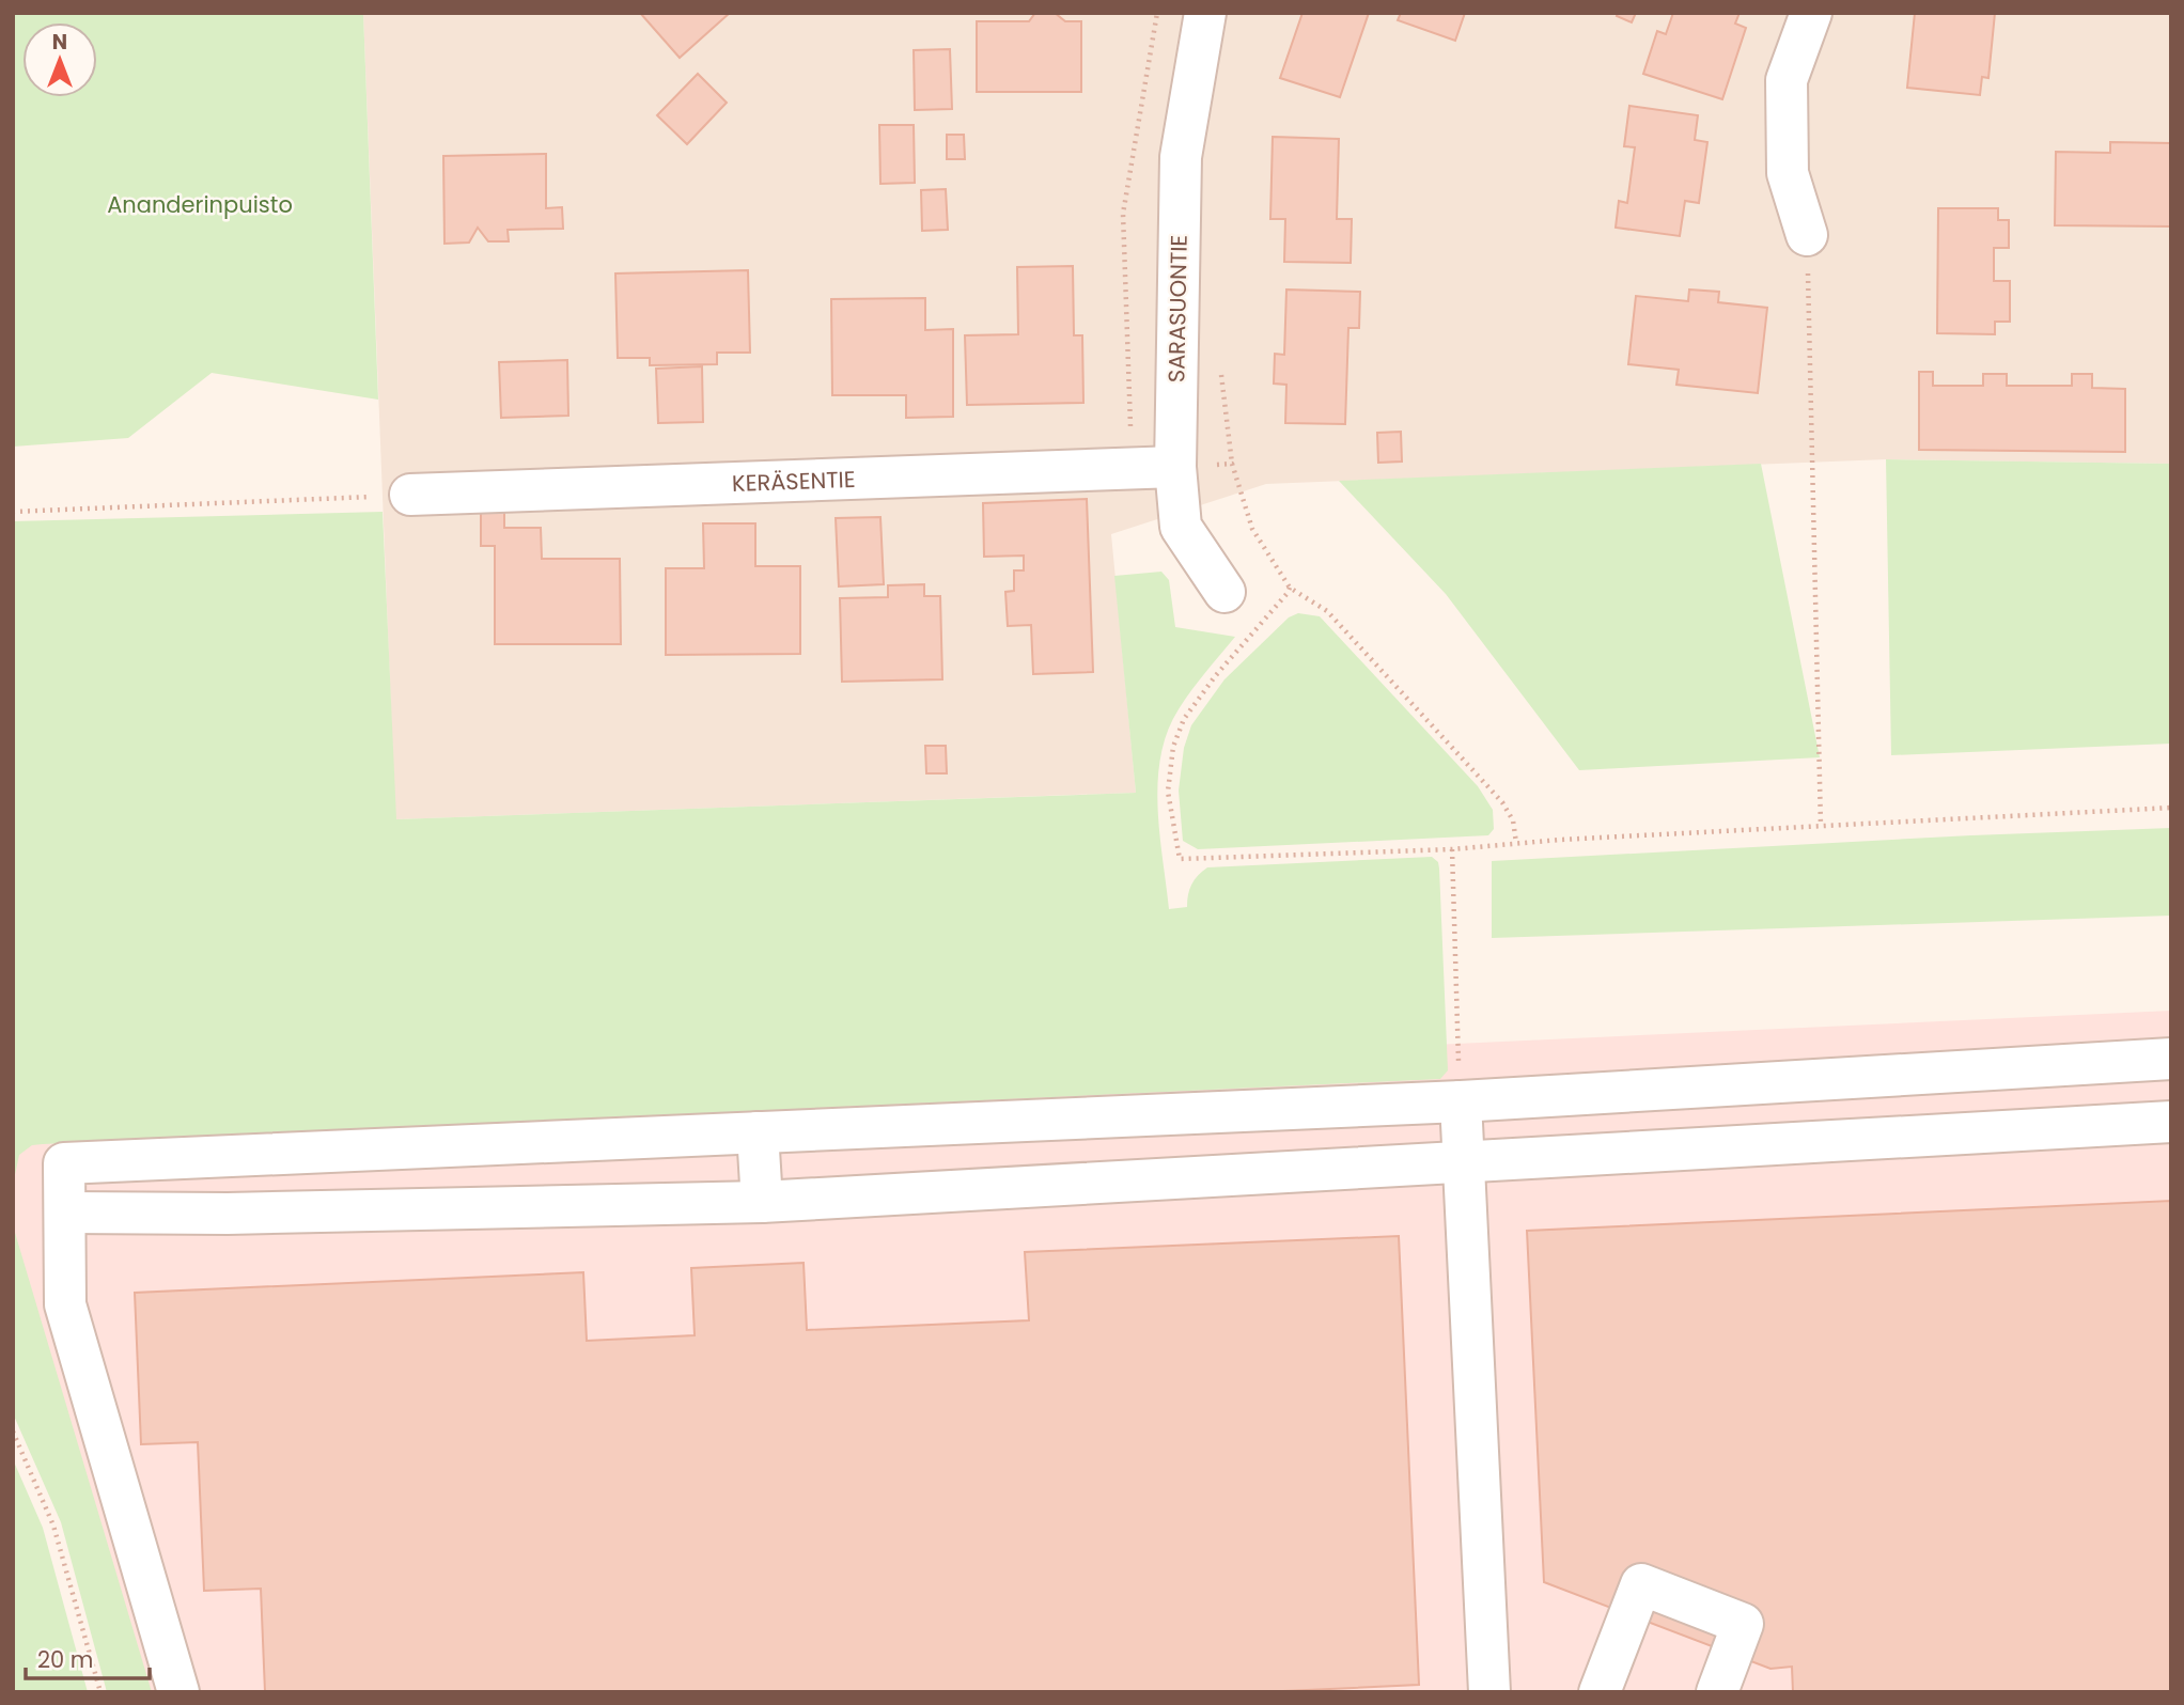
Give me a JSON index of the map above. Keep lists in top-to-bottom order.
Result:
{
  "streets": {
    "street": ["SARASUONTIE", "KERÄSENTIE"]
  },
  "crossings": [
    ["SARASUONTIE", "KERÄSENTIE"]
  ],
  "parks": ["Ananderinpuisto"],
  "scale_bar": "20 m",
  "north": "top"
}
